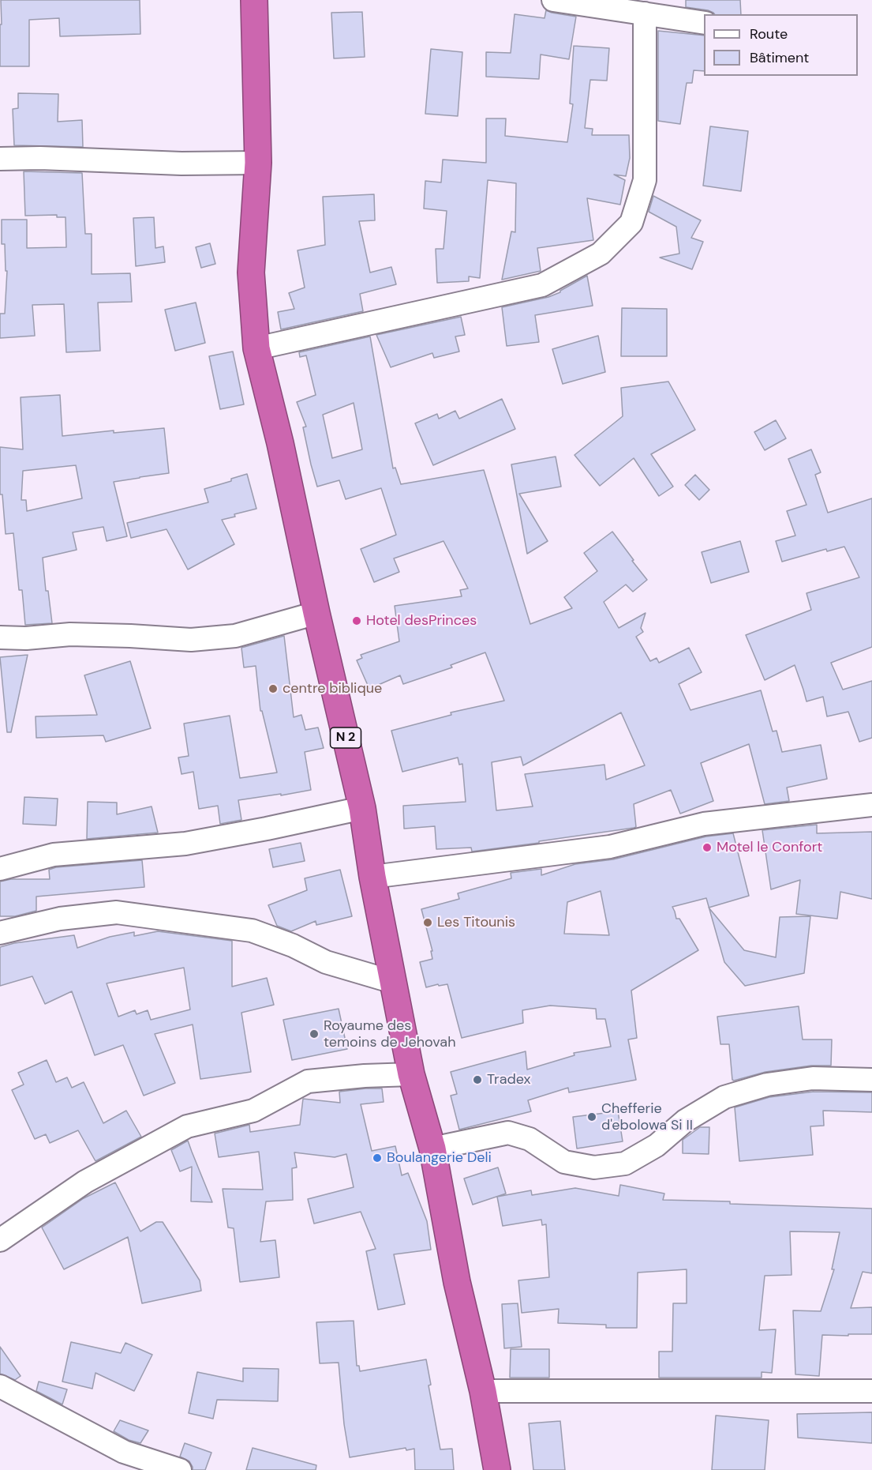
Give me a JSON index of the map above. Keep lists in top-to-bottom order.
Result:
{
  "streets": {
    "highway": ["N 2"]
  },
  "places": [
    "Hotel desPrinces",
    "centre biblique",
    "Motel le Confort",
    "Les Titounis",
    "Royaume des temoins de Jehovah",
    "Tradex",
    "Chefferie d'ebolowa Si II",
    "Boulangerie Deli"
  ],
  "legend": ["Route", "Bâtiment"]
}
